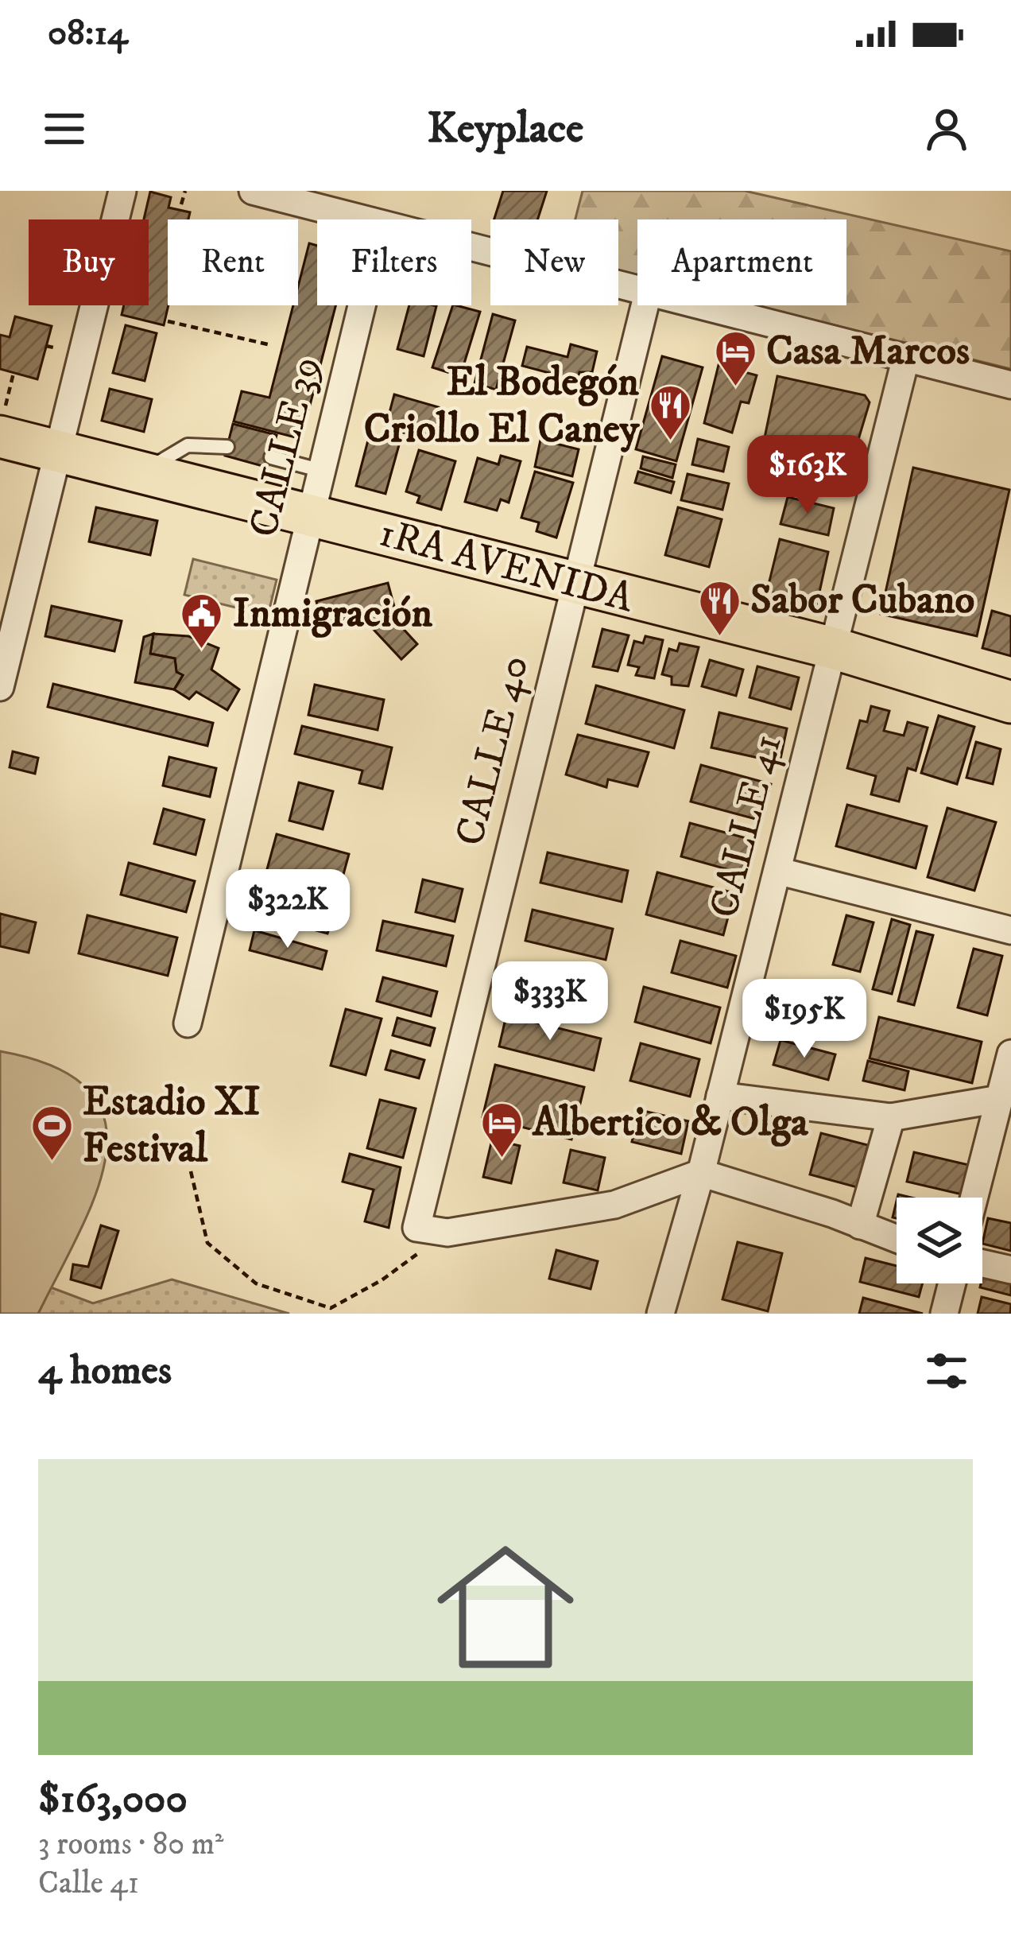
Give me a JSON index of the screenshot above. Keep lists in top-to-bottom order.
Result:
{
  "streets": {
    "main road": ["1RA AVENIDA"],
    "street": ["CALLE 39", "CALLE 40", "CALLE 41"]
  },
  "crossings": [
    ["CALLE 39", "1RA AVENIDA"],
    ["1RA AVENIDA", "CALLE 40"],
    ["1RA AVENIDA", "CALLE 41"]
  ],
  "places": {
    "hotel": ["Casa Marcos", "Albertico & Olga"],
    "restaurant": ["El Bodegón Criollo El Caney", "Sabor Cubano"],
    "public building": ["Inmigración"],
    "sports": ["Estadio XI Festival"]
  },
  "page": {
    "status": "08:14",
    "header": "Keyplace",
    "chip": [
      "Buy",
      "Rent",
      "Filters",
      "New",
      "Apartment"
    ],
    "price": [
      "$163K",
      "$322K",
      "$333K",
      "$195K"
    ],
    "heading": "4 homes",
    "list": [
      {
        "name": "$163,000",
        "note": "3 rooms · 80 m² · Calle 41"
      }
    ]
  }
}
